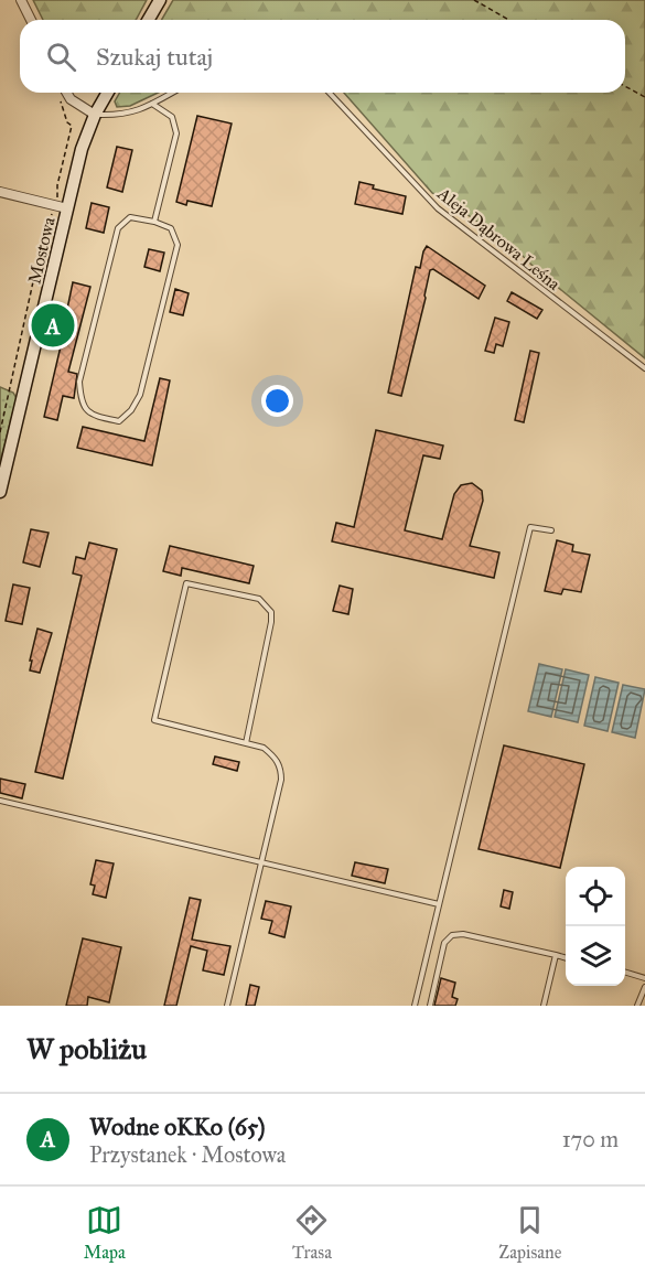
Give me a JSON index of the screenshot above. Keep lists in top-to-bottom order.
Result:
{
  "streets": {
    "street": ["Mostowa"],
    "lane": ["Aleja Dąbrowa Leśna"]
  },
  "page": {
    "search": "Szukaj tutaj",
    "pins": "A",
    "heading": "W pobliżu",
    "list": [
      {
        "mark": "A",
        "name": "Wodne oKKo (65)",
        "note": "Przystanek · Mostowa",
        "value": "170 m"
      }
    ],
    "nav": ["Mapa", "Trasa", "Zapisane"]
  }
}
